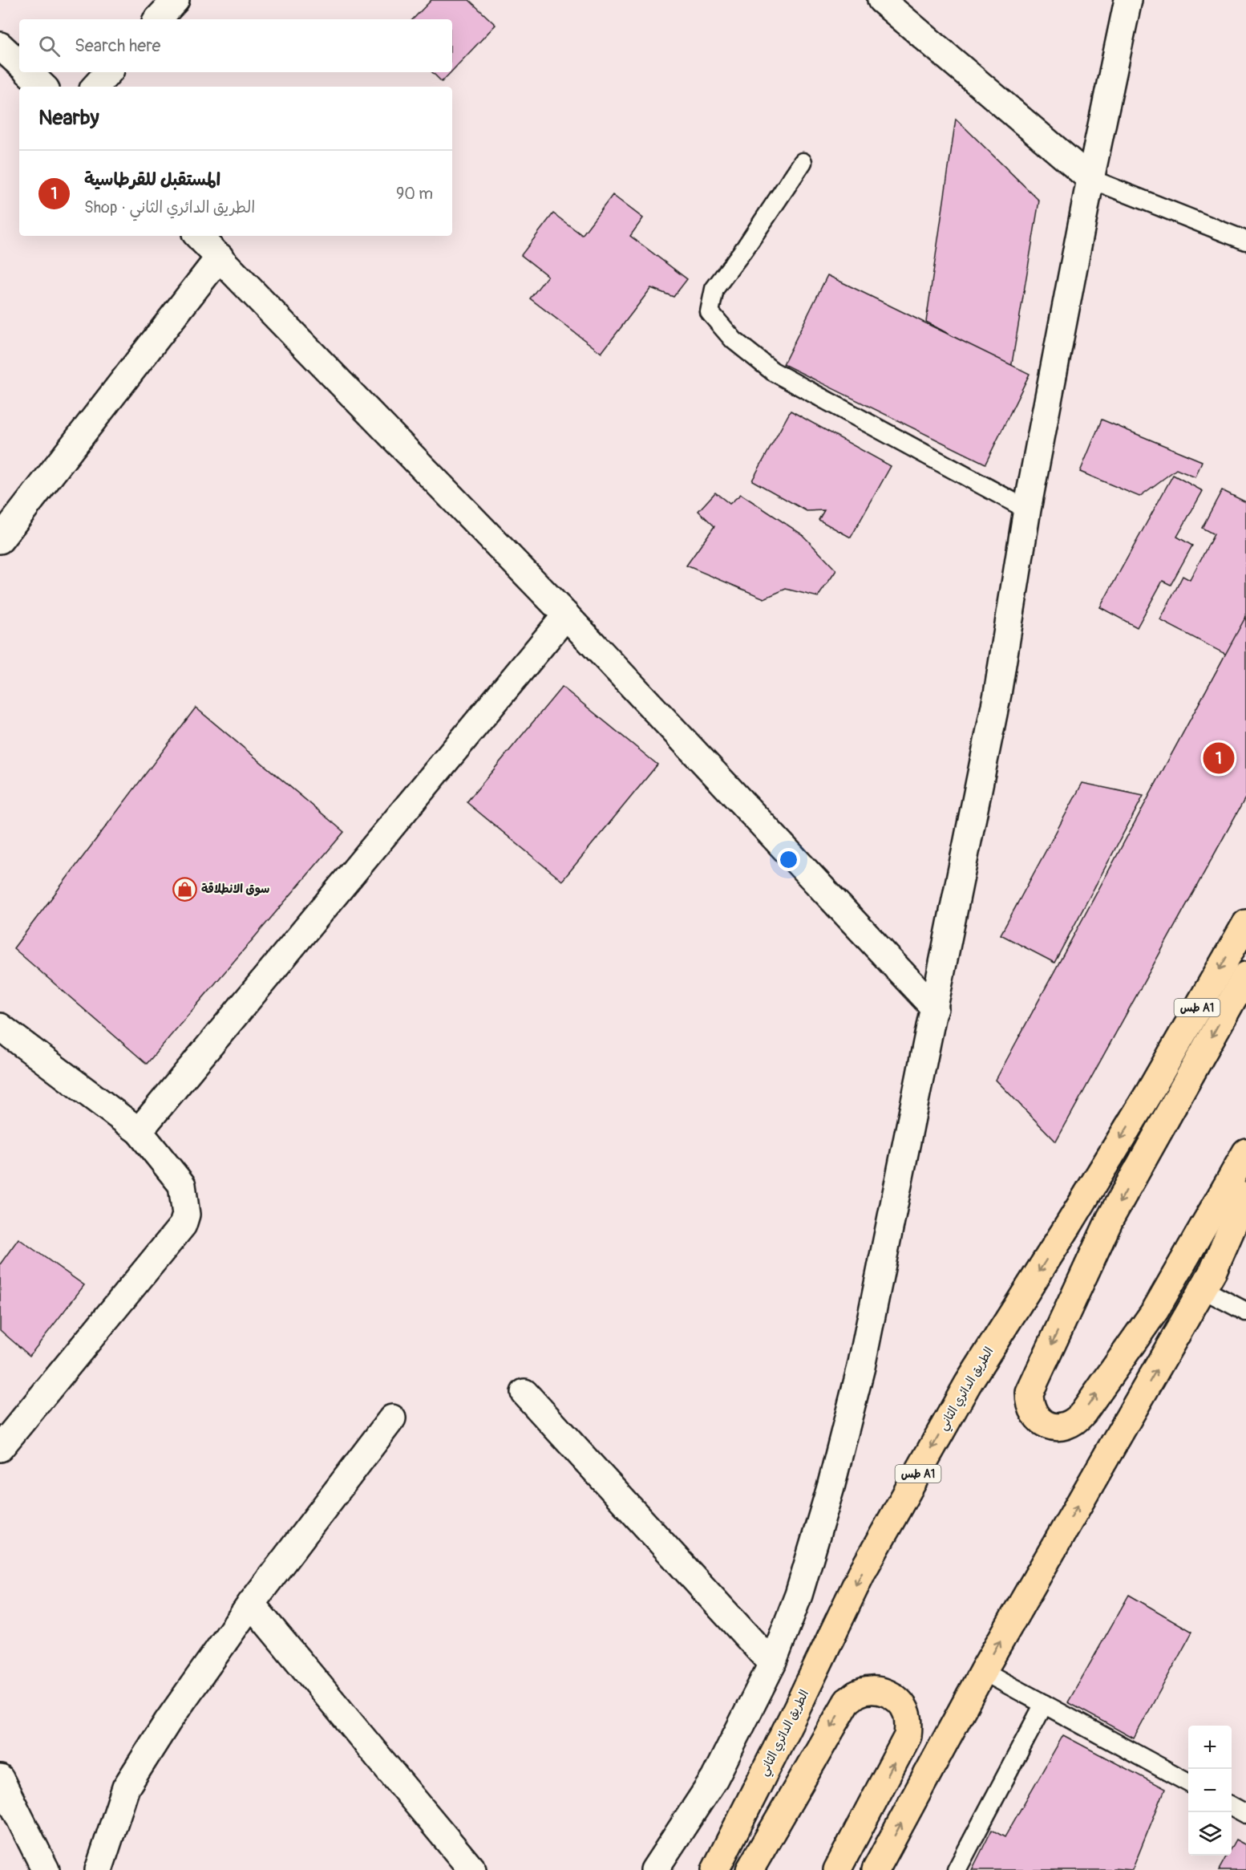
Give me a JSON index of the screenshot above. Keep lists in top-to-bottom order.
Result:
{
  "streets": {
    "highway": ["طس A1", "الطريق الدائري الثاني"]
  },
  "places": {
    "shop": ["سوق الانطلاقة"]
  },
  "page": {
    "search": "Search here",
    "heading": "Nearby",
    "list": [
      {
        "mark": "1",
        "name": "المستقبل للقرطاسية",
        "note": "Shop · الطريق الدائري الثاني",
        "value": "90 m"
      }
    ],
    "pins": "1",
    "map_buttons": ["+", "−"]
  }
}
